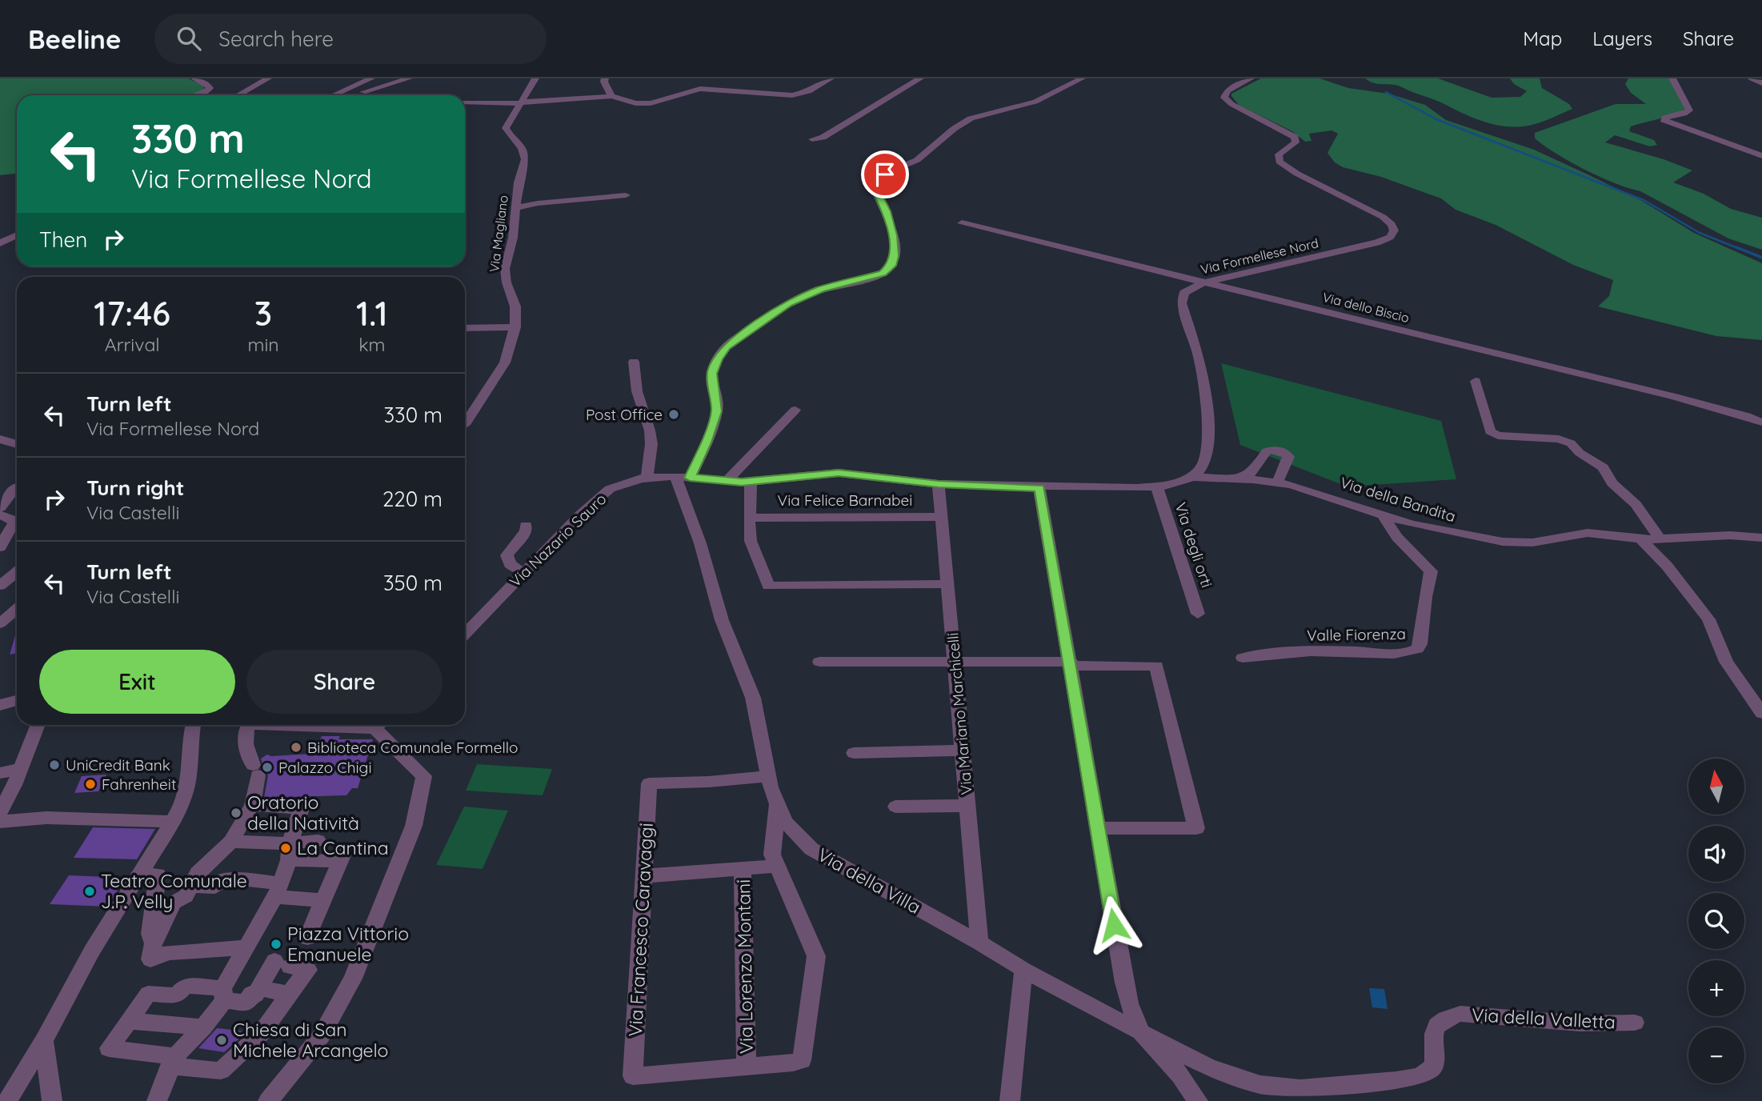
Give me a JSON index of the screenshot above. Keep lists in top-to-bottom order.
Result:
{
  "streets": {
    "street": [
      "Via Magliano",
      "Via Formellese Nord",
      "Via dello Biscio",
      "Via della Bandita",
      "Via Felice Barnabei",
      "Via Nazario Sauro",
      "Via degli orti",
      "Valle Fiorenza",
      "Via Mariano Marchicelli",
      "Via della Villa",
      "Via Francesco Caravaggi",
      "Via Lorenzo Montani",
      "Via della Valletta"
    ]
  },
  "crossings": [
    ["Via Formellese Nord", "Via dello Biscio"],
    ["Via Formellese Nord", "Via della Bandita"],
    ["Via della Bandita", "Valle Fiorenza"],
    ["Via Felice Barnabei", "Via Mariano Marchicelli"],
    ["Via Nazario Sauro", "Via della Villa"],
    ["Via Mariano Marchicelli", "Via della Villa"],
    ["Via della Villa", "Via Francesco Caravaggi"],
    ["Via della Villa", "Via della Valletta"],
    ["Via Francesco Caravaggi", "Via Lorenzo Montani"]
  ],
  "places": [
    "Post Office",
    "Biblioteca Comunale Formello",
    "UniCredit Bank",
    "Palazzo Chigi",
    "Fahrenheit",
    "Oratorio della Natività",
    "La Cantina",
    "Teatro Comunale J.P. Velly",
    "Piazza Vittorio Emanuele",
    "Chiesa di San Michele Arcangelo"
  ],
  "north": "top",
  "page": {
    "header": "Beeline",
    "search": "Search here",
    "nav": ["Map", "Layers", "Share"],
    "turn": ["330 m", "Via Formellese Nord"],
    "then": "Then",
    "eta": [
      "17:46",
      "Arrival",
      "3",
      "min",
      "1.1",
      "km"
    ],
    "list": [
      {
        "name": "Turn left",
        "note": "Via Formellese Nord",
        "value": "330 m"
      },
      {
        "name": "Turn right",
        "note": "Via Castelli",
        "value": "220 m"
      },
      {
        "name": "Turn left",
        "note": "Via Castelli",
        "value": "350 m"
      }
    ],
    "buttons": ["Exit", "Share"],
    "map_buttons": ["+", "−"]
  }
}
